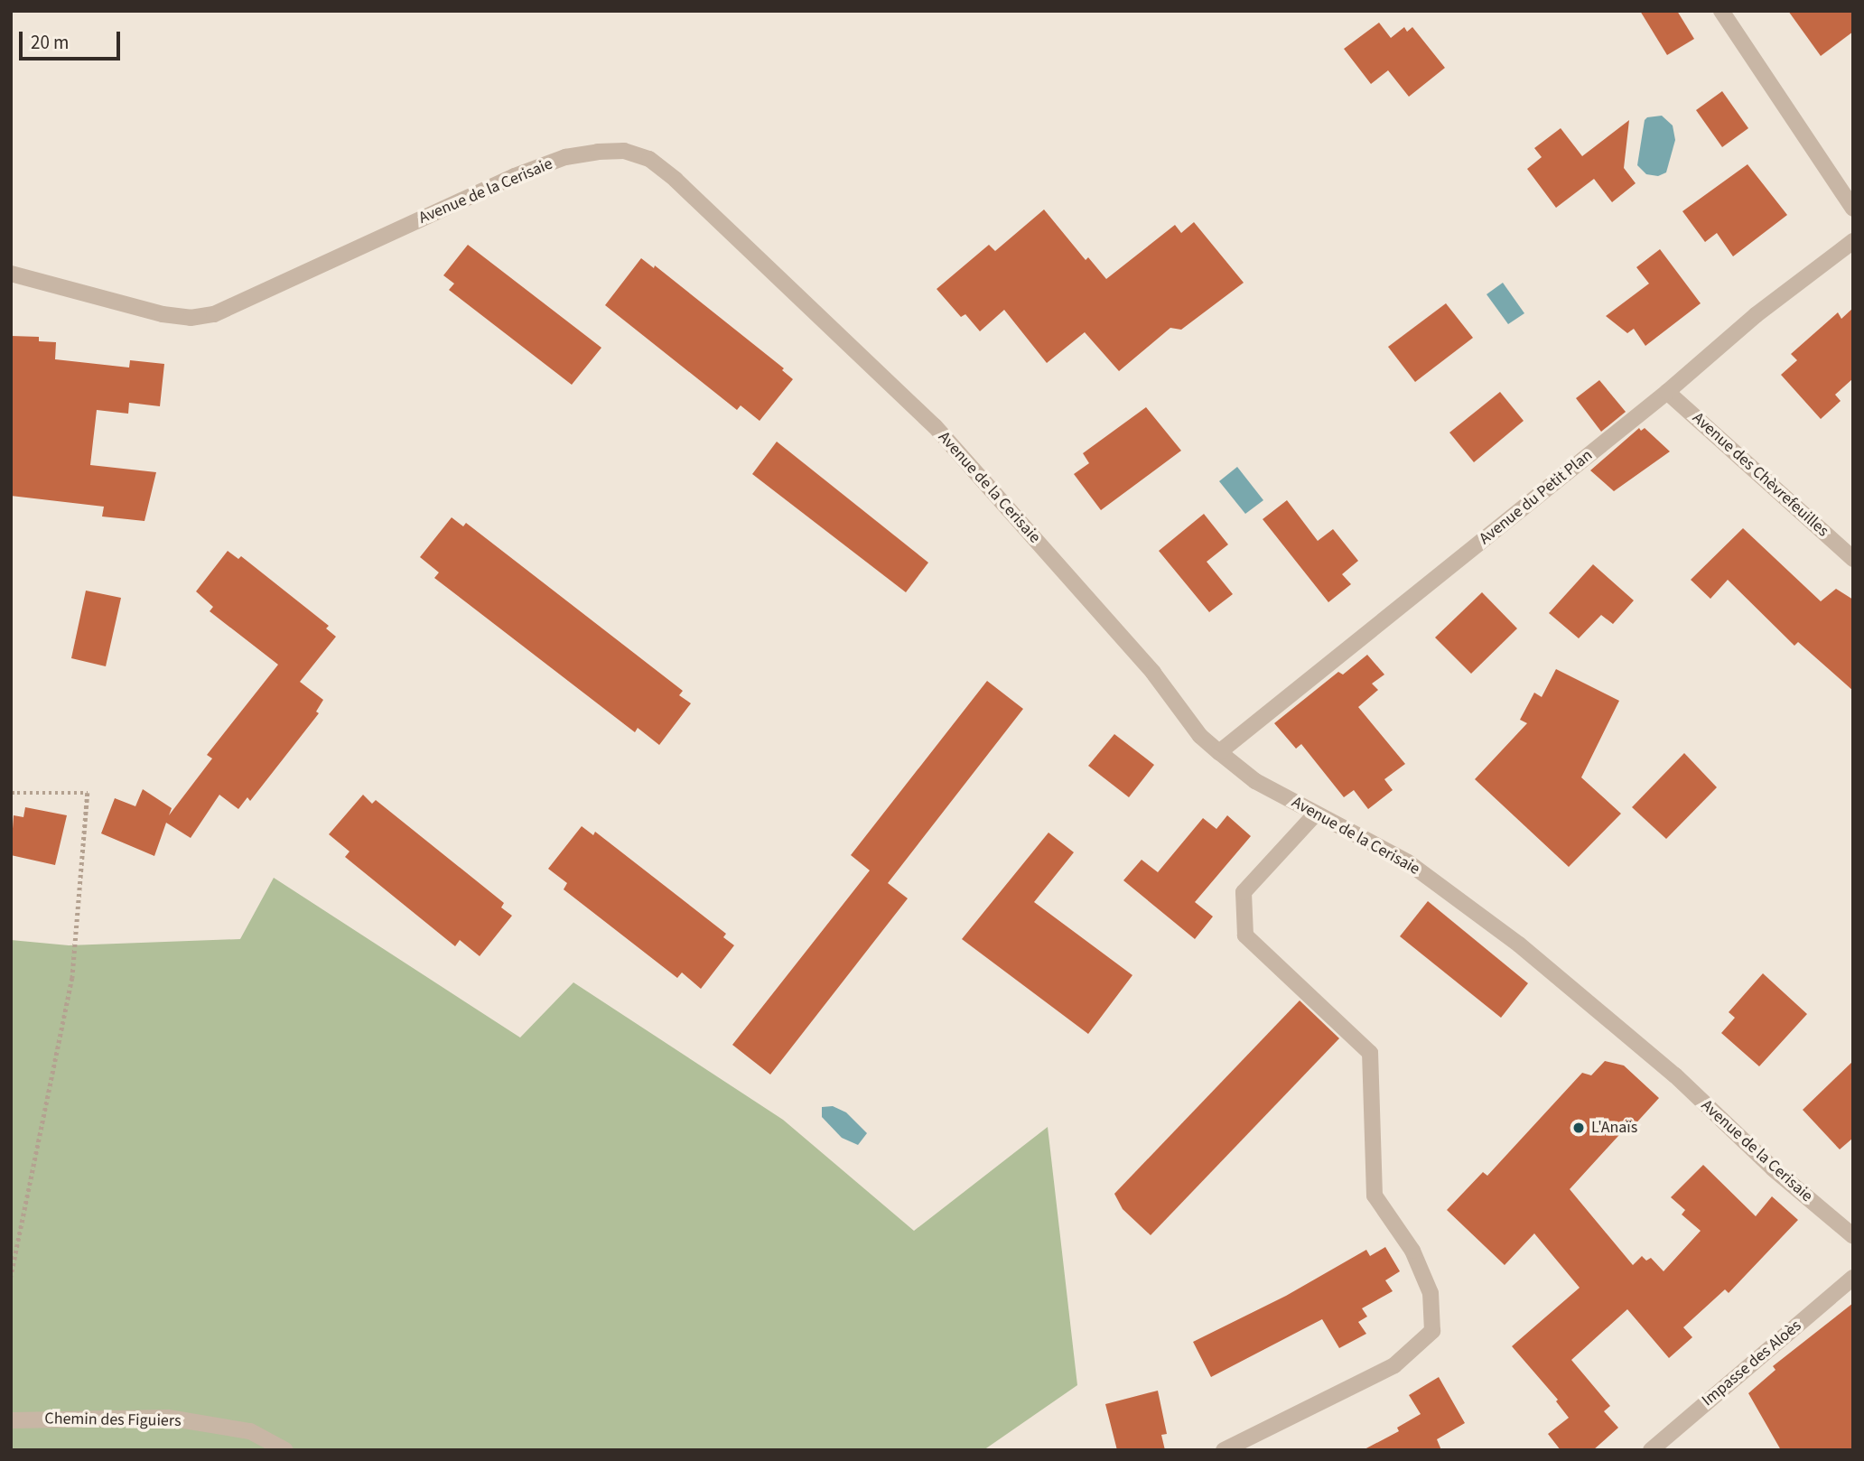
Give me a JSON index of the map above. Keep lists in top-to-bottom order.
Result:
{
  "streets": {
    "street": [
      "Avenue de la Cerisaie",
      "Avenue des Chèvrefeuilles",
      "Avenue du Petit Plan",
      "Impasse des Aloès",
      "Chemin des Figuiers"
    ]
  },
  "crossings": [
    ["Avenue de la Cerisaie", "Avenue du Petit Plan"],
    ["Avenue des Chèvrefeuilles", "Avenue du Petit Plan"]
  ],
  "places": ["L'Anaïs"],
  "scale_bar": "20 m"
}
